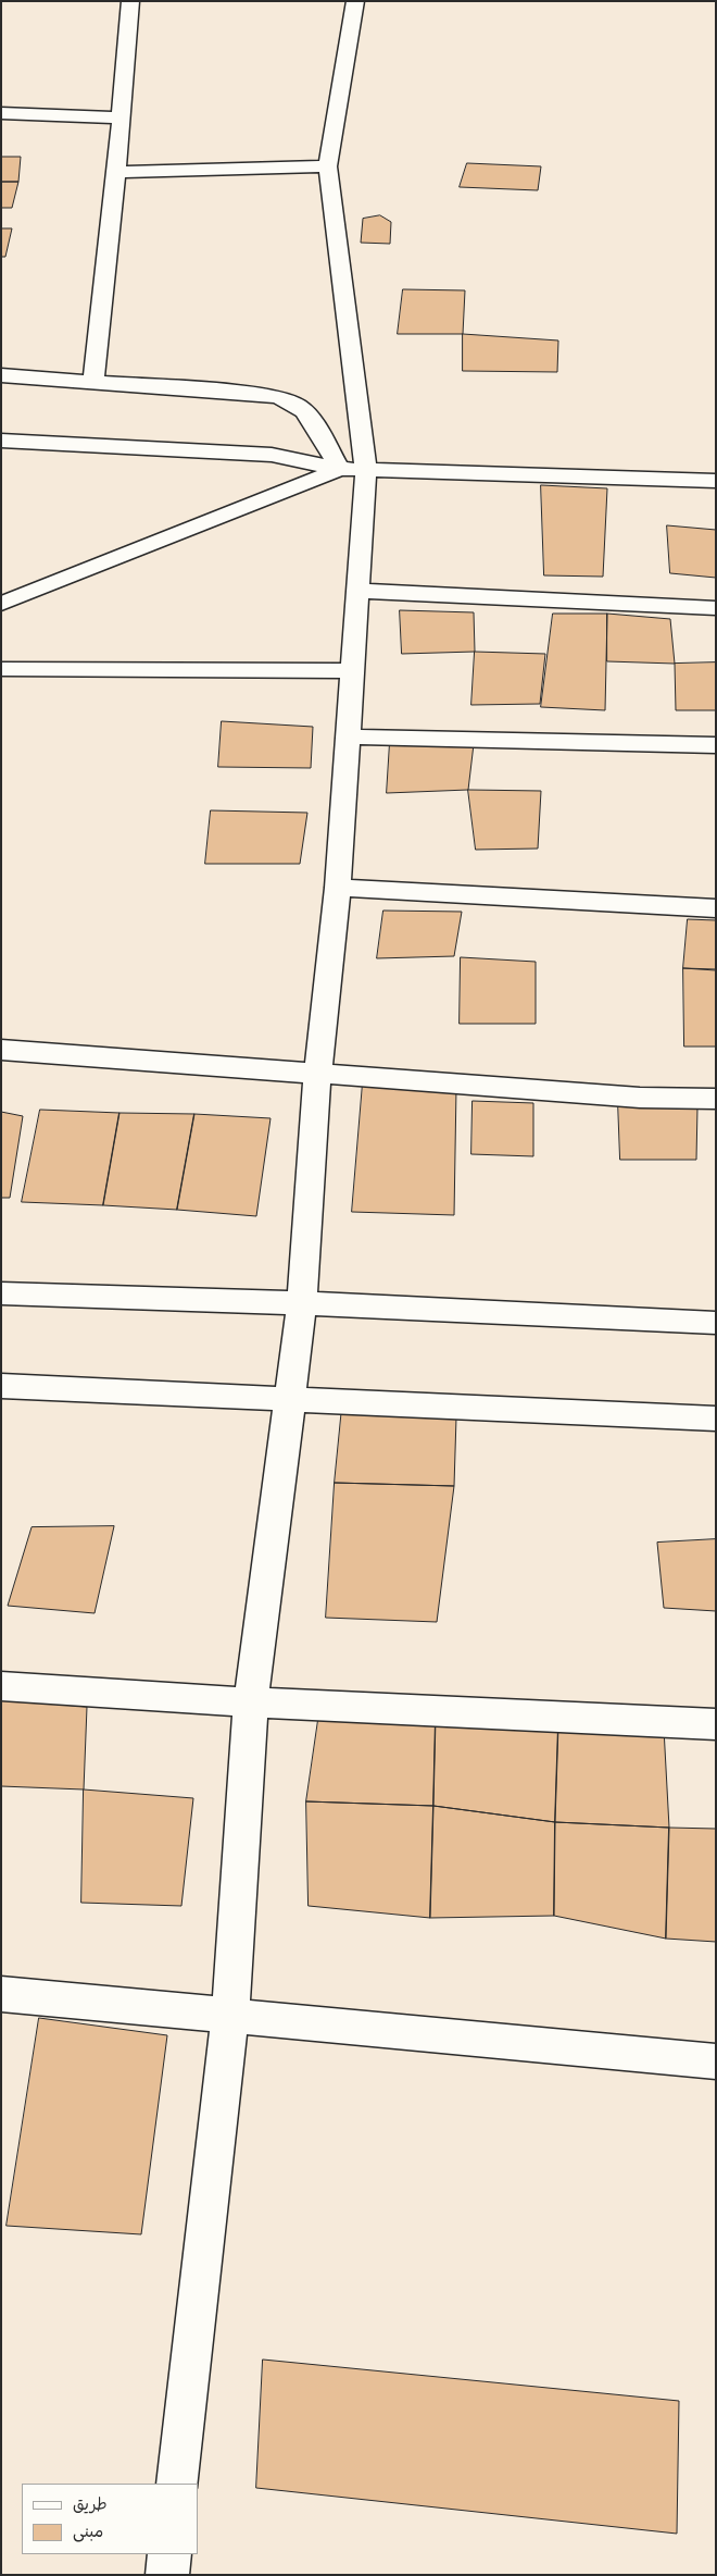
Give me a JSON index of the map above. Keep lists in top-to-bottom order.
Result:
{
  "legend": ["طريق", "مبنى"]
}
